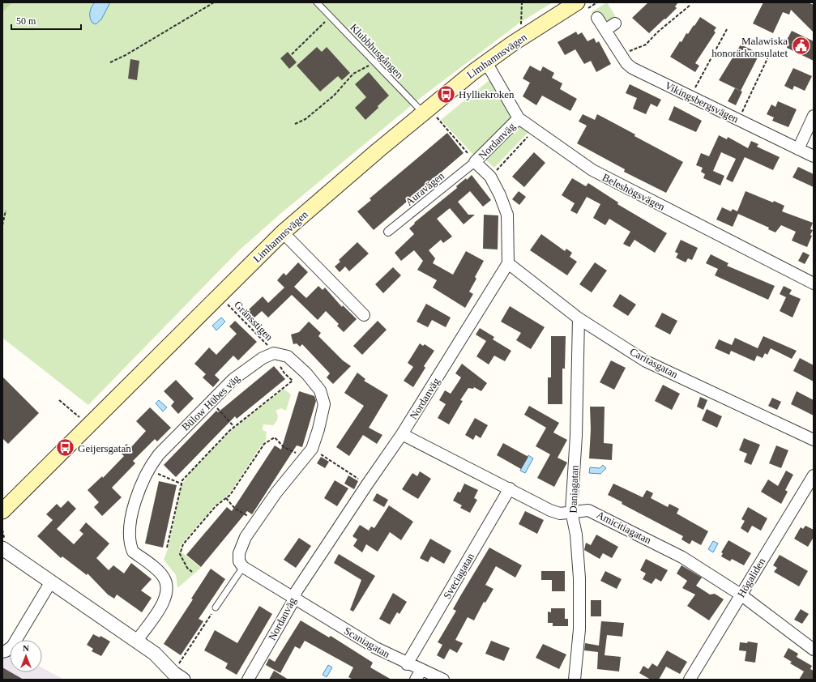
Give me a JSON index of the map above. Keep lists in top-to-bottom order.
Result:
{
  "streets": {
    "main road": ["Limhamnsvägen"],
    "street": [
      "Vikingsbergsvägen",
      "Nordanväg",
      "Auravägen",
      "Beleshögsvägen",
      "Caritasgatan",
      "Bülow Hübes väg",
      "Daniagatan",
      "Amicitiagatan",
      "Sveciagatan",
      "Högaliden",
      "Scaniagatan"
    ],
    "lane": ["Klubbhusgången"],
    "path": ["Gränsstigen"]
  },
  "crossings": [
    ["Klubbhusgången", "Limhamnsvägen"],
    ["Limhamnsvägen", "Beleshögsvägen"],
    ["Nordanväg", "Auravägen"],
    ["Nordanväg", "Beleshögsvägen"],
    ["Nordanväg", "Caritasgatan"],
    ["Nordanväg", "Amicitiagatan"],
    ["Nordanväg", "Scaniagatan"],
    ["Gränsstigen", "Bülow Hübes väg"],
    ["Caritasgatan", "Daniagatan"],
    ["Daniagatan", "Amicitiagatan"],
    ["Amicitiagatan", "Sveciagatan"],
    ["Amicitiagatan", "Högaliden"],
    ["Sveciagatan", "Scaniagatan"]
  ],
  "places": {
    "public building": ["Malawiska honorärkonsulatet"],
    "bus stop": ["Hylliekroken", "Geijersgatan"]
  },
  "scale_bar": "50 m",
  "north": "top"
}
